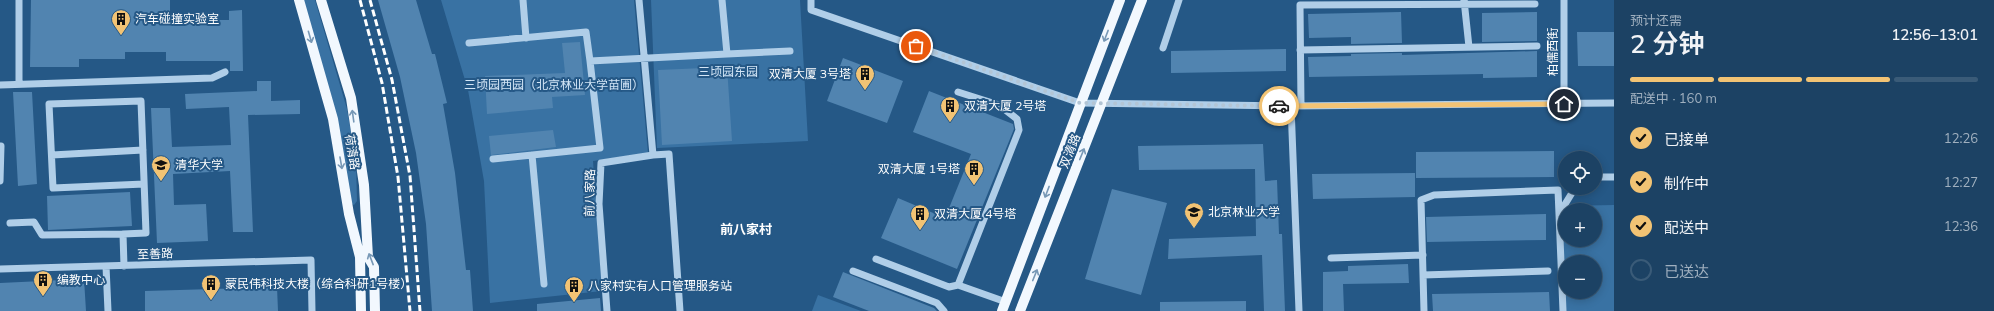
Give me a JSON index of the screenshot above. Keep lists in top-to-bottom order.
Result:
{
  "streets": {
    "main road": ["双清路", "荷清路"],
    "street": ["柏儒西街", "前八家路", "至善路"]
  },
  "districts": ["前八家村"],
  "parks": ["三顷园东园", "三顷园西园（北京林业大学苗圃）"],
  "places": {
    "building": [
      "汽车碰撞实验室",
      "双清大厦 3号塔",
      "双清大厦 2号塔",
      "双清大厦 1号塔",
      "双清大厦 4号塔",
      "编教中心",
      "蒙民伟科技大楼（综合科研1号楼）",
      "八家村实有人口管理服务站"
    ],
    "school or university": ["清华大学", "北京林业大学"]
  },
  "page": {
    "heading": ["2 分钟", "预计还需", "12:56–13:01"],
    "bar": "配送中 · 160 m",
    "list": [
      ["已接单", "12:26"],
      ["制作中", "12:27"],
      ["配送中", "12:36"],
      "已送达"
    ],
    "map_buttons": ["+", "−"]
  }
}
